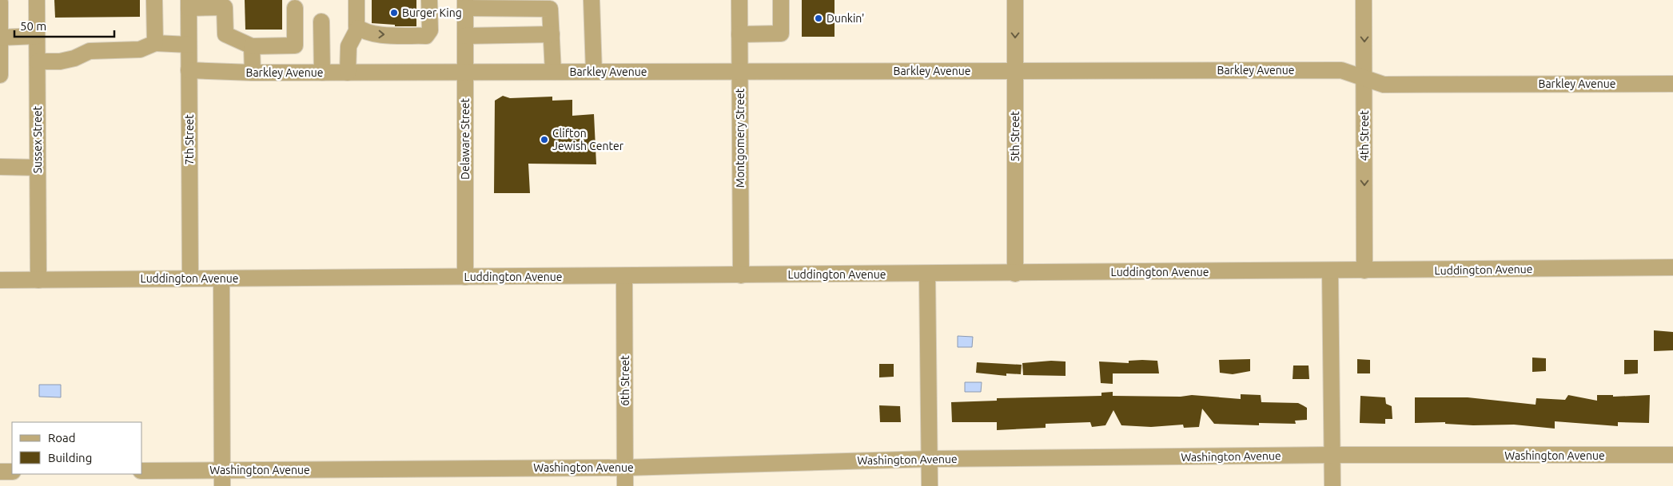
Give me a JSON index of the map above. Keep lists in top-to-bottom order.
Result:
{
  "streets": {
    "street": [
      "Barkley Avenue",
      "4th Street",
      "5th Street",
      "Montgomery Street",
      "Delaware Street",
      "Sussex Street",
      "7th Street",
      "Luddington Avenue",
      "6th Street",
      "Washington Avenue"
    ]
  },
  "crossings": [
    ["Barkley Avenue", "4th Street"],
    ["Barkley Avenue", "5th Street"],
    ["Barkley Avenue", "Montgomery Street"],
    ["Barkley Avenue", "Delaware Street"],
    ["Barkley Avenue", "7th Street"],
    ["4th Street", "Luddington Avenue"],
    ["5th Street", "Luddington Avenue"],
    ["Montgomery Street", "Luddington Avenue"],
    ["Delaware Street", "Luddington Avenue"],
    ["Sussex Street", "Luddington Avenue"],
    ["7th Street", "Luddington Avenue"],
    ["Luddington Avenue", "6th Street"],
    ["6th Street", "Washington Avenue"]
  ],
  "one_way": ["4th Street"],
  "places": ["Burger King", "Dunkin'", "Clifton Jewish Center"],
  "legend": ["Road", "Building"],
  "scale_bar": "50 m"
}
